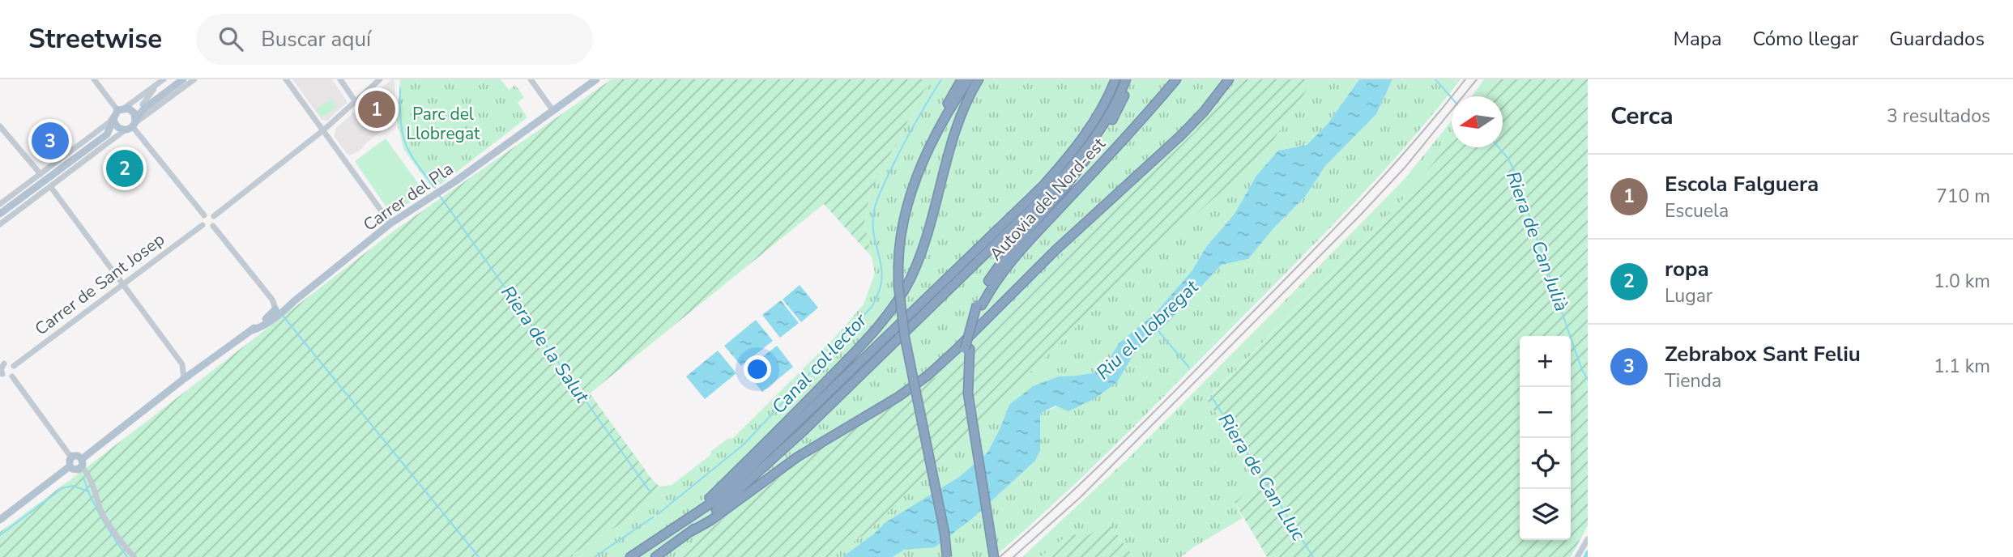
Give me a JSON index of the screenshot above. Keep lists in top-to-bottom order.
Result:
{
  "streets": {
    "highway": ["Autovia del Nord-est"],
    "main road": ["Carrer del Pla"],
    "street": ["Carrer de Sant Josep"]
  },
  "water": [
    "Riera de Can Julià",
    "Riu el Llobregat",
    "Riera de la Salut",
    "Canal col·lector",
    "Riera de Can Lluc"
  ],
  "parks": ["Parc del Llobregat"],
  "north": "left",
  "page": {
    "header": "Streetwise",
    "search": "Buscar aquí",
    "nav": ["Mapa", "Cómo llegar", "Guardados"],
    "heading": ["Cerca", "3 resultados"],
    "pins": ["1", "3", "2"],
    "list": [
      {
        "mark": "1",
        "name": "Escola Falguera",
        "note": "Escuela",
        "value": "710 m"
      },
      {
        "mark": "2",
        "name": "ropa",
        "note": "Lugar",
        "value": "1.0 km"
      },
      {
        "mark": "3",
        "name": "Zebrabox Sant Feliu",
        "note": "Tienda",
        "value": "1.1 km"
      }
    ],
    "map_buttons": ["+", "−"]
  }
}
